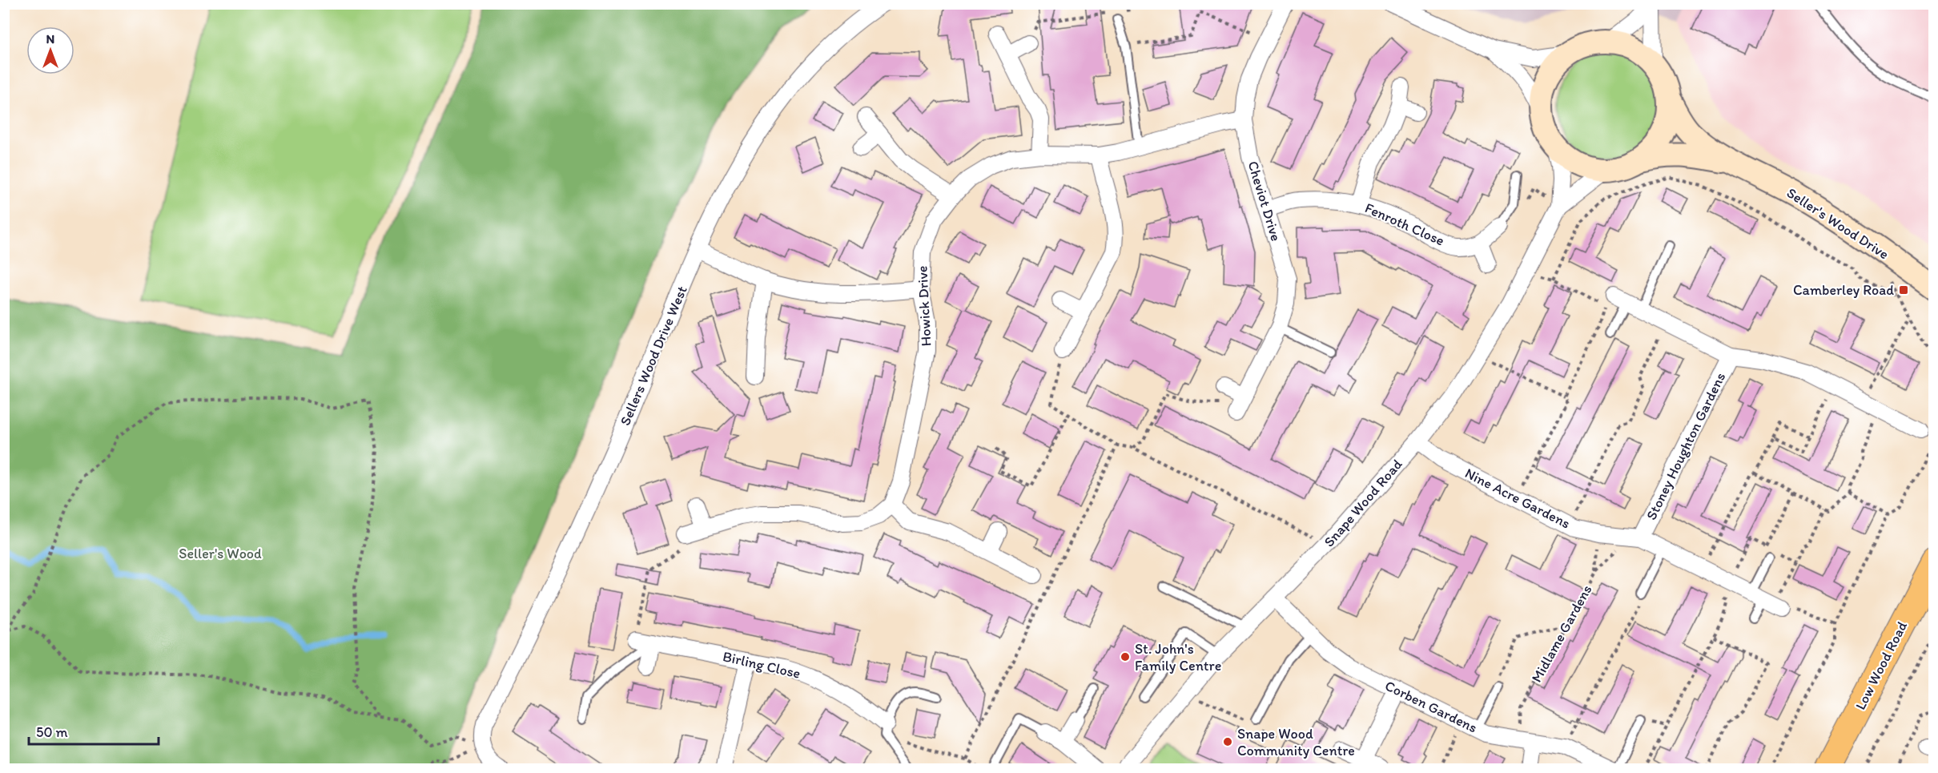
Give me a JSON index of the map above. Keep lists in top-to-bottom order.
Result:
{
  "streets": {
    "main road": ["Low Wood Road"],
    "street": [
      "Cheviot Drive",
      "Seller's Wood Drive",
      "Fenroth Close",
      "Howick Drive",
      "Sellers Wood Drive West",
      "Stoney Houghton Gardens",
      "Nine Acre Gardens",
      "Snape Wood Road",
      "Birling Close",
      "Corben Gardens"
    ],
    "path": ["Midlame Gardens"]
  },
  "crossings": [
    ["Cheviot Drive", "Fenroth Close"],
    ["Cheviot Drive", "Howick Drive"],
    ["Seller's Wood Drive", "Snape Wood Road"],
    ["Stoney Houghton Gardens", "Nine Acre Gardens"],
    ["Nine Acre Gardens", "Snape Wood Road"],
    ["Nine Acre Gardens", "Midlame Gardens"],
    ["Snape Wood Road", "Corben Gardens"],
    ["Midlame Gardens", "Corben Gardens"]
  ],
  "parks": ["Seller's Wood"],
  "places": {
    "transit": ["Camberley Road"],
    "other": ["St. John's Family Centre", "Snape Wood Community Centre"]
  },
  "scale_bar": "50 m",
  "north": "top"
}
